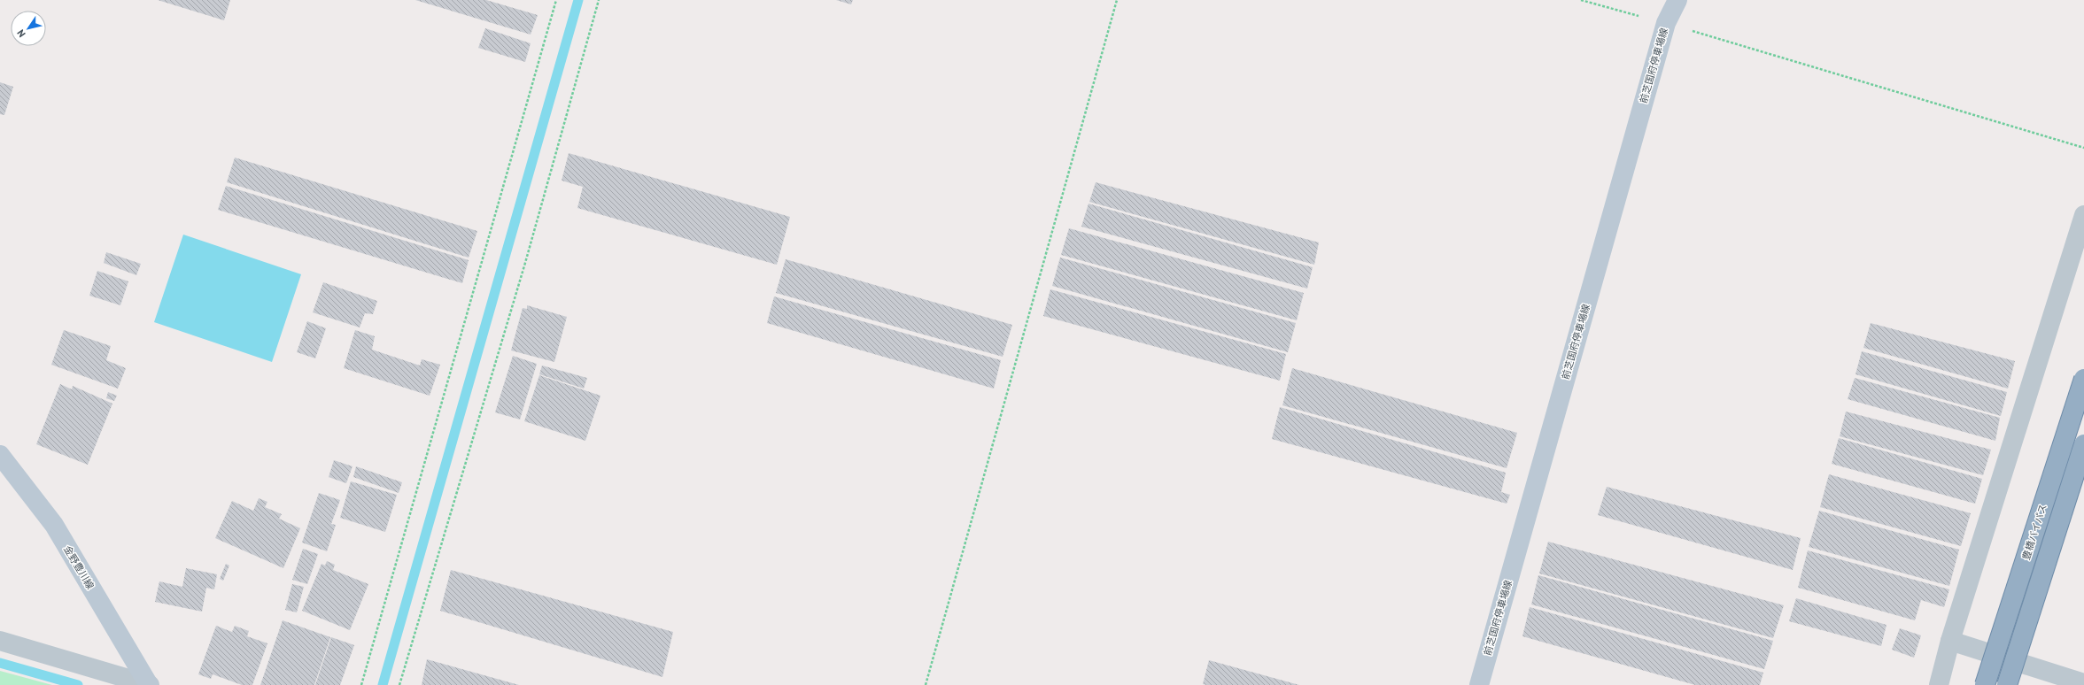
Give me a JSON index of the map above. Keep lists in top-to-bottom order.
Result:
{
  "streets": {
    "highway": ["豊橋バイパス"],
    "main road": ["前芝国府停車場線", "金野豊川線"]
  },
  "north": "bottom left"
}
